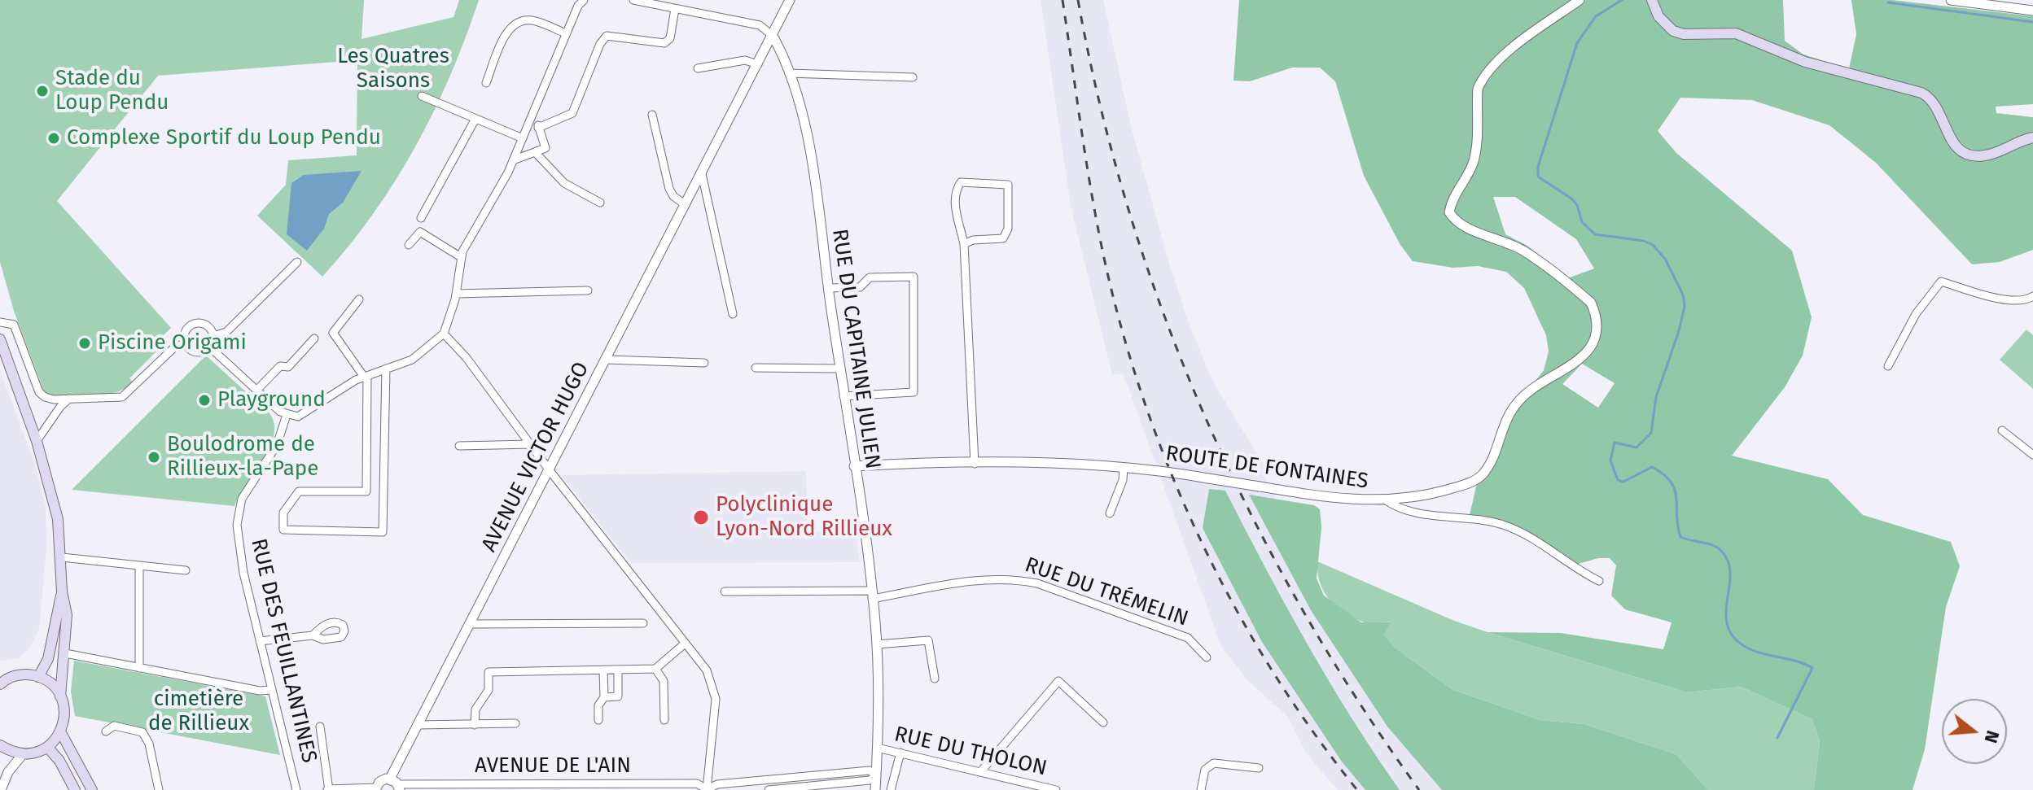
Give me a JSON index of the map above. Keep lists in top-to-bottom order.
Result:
{
  "streets": {
    "street": [
      "RUE DU CAPITAINE JULIEN",
      "AVENUE VICTOR HUGO",
      "ROUTE DE FONTAINES",
      "RUE DU TRÉMELIN",
      "RUE DES FEUILLANTINES",
      "RUE DU THOLON",
      "AVENUE DE L'AIN"
    ]
  },
  "crossings": [
    ["RUE DU CAPITAINE JULIEN", "AVENUE VICTOR HUGO"],
    ["RUE DU CAPITAINE JULIEN", "ROUTE DE FONTAINES"],
    ["RUE DU CAPITAINE JULIEN", "RUE DU TRÉMELIN"],
    ["RUE DU CAPITAINE JULIEN", "RUE DU THOLON"],
    ["RUE DU CAPITAINE JULIEN", "AVENUE DE L'AIN"],
    ["AVENUE VICTOR HUGO", "AVENUE DE L'AIN"]
  ],
  "parks": ["Les Quatres Saisons", "cimetière de Rillieux"],
  "places": [
    "Stade du Loup Pendu",
    "Complexe Sportif du Loup Pendu",
    "Piscine Origami",
    "Playground",
    "Boulodrome de Rillieux-la-Pape",
    "Polyclinique Lyon-Nord Rillieux"
  ],
  "north": "right"
}
